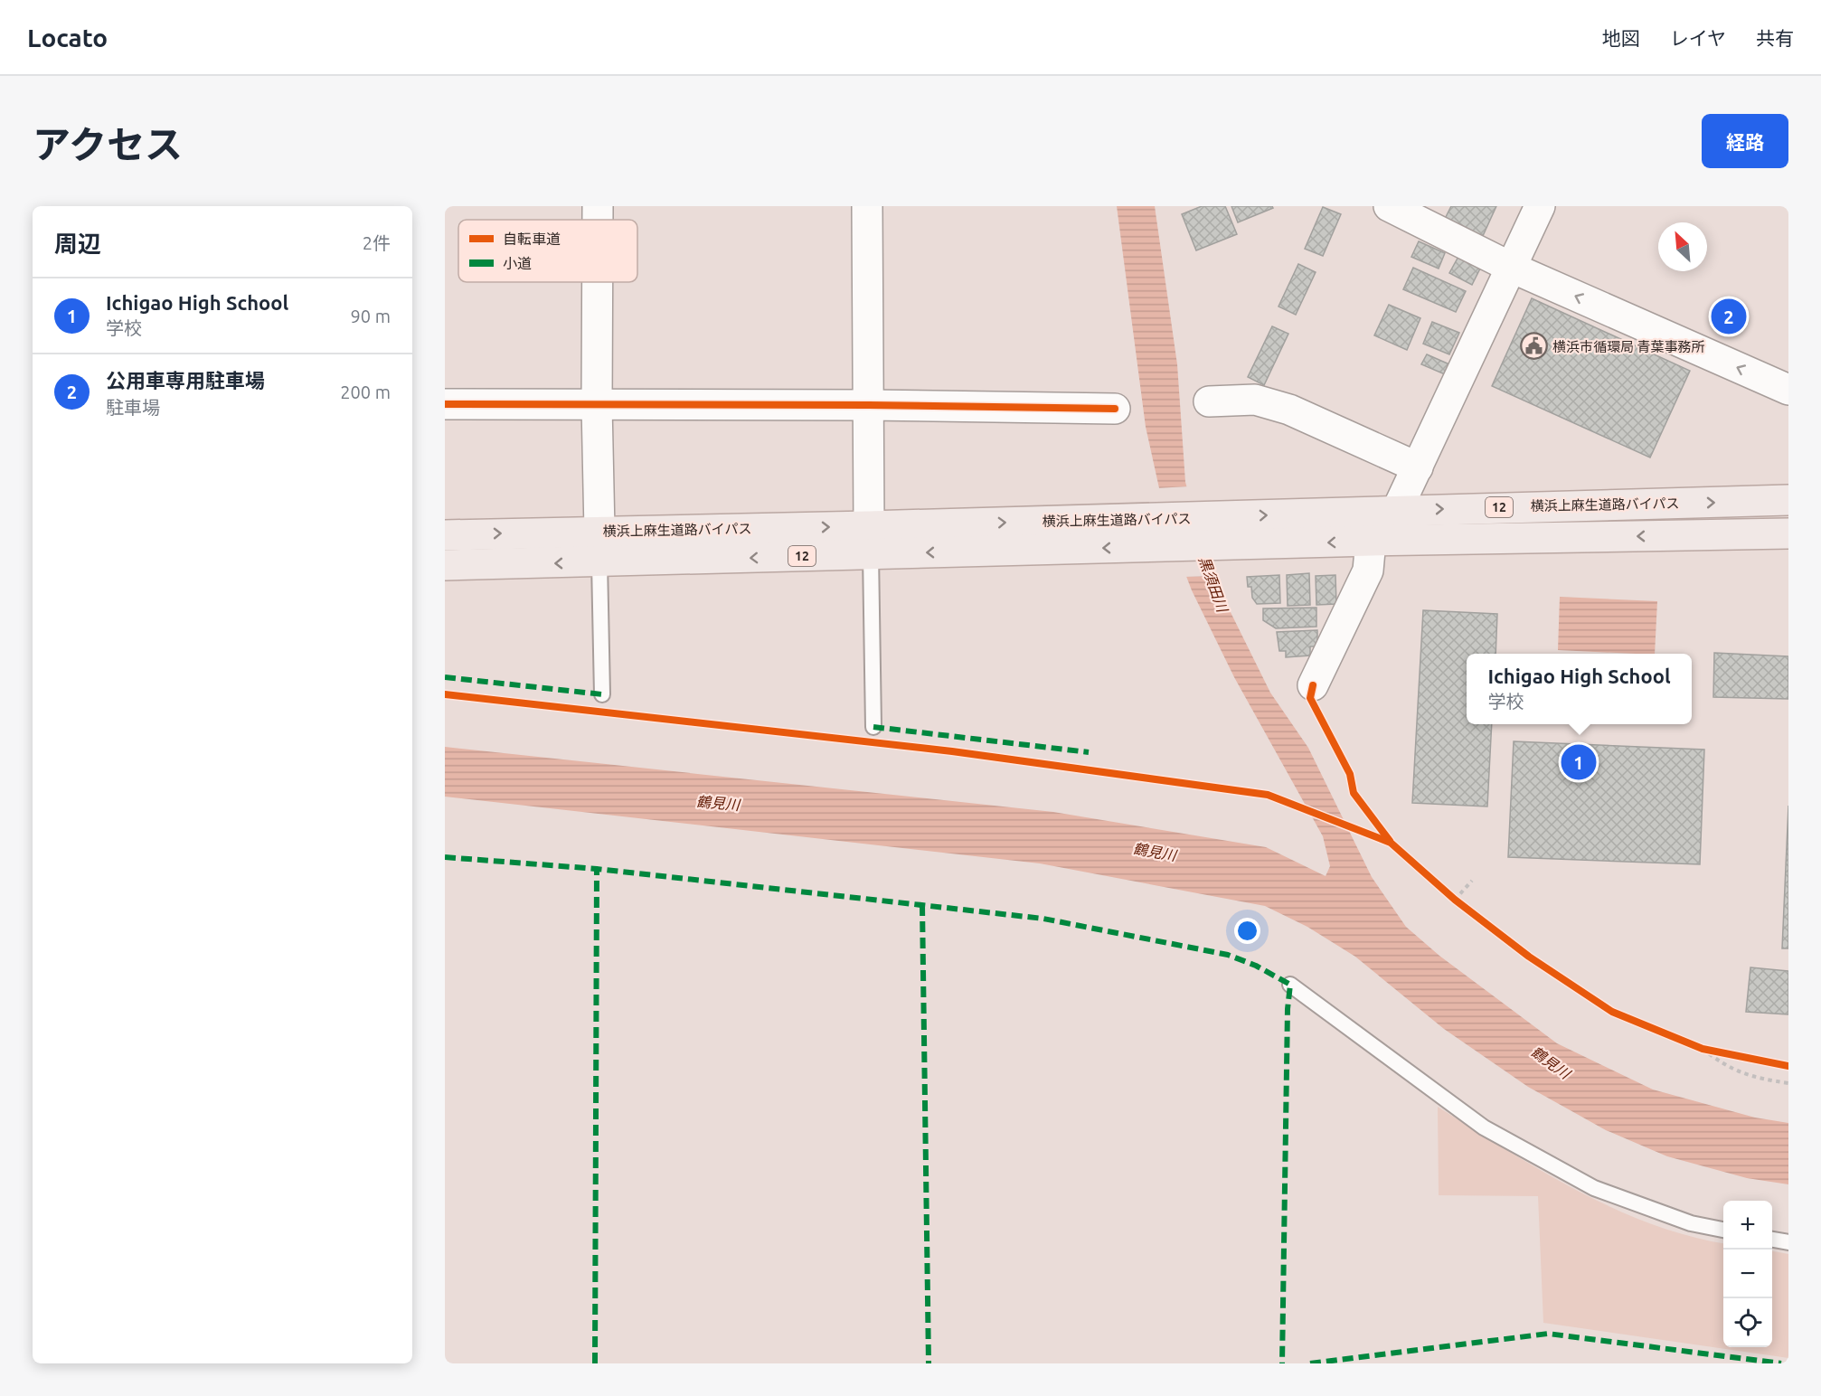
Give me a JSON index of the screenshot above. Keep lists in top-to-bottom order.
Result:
{
  "streets": {
    "main road": ["横浜上麻生道路バイパス", "12"]
  },
  "water": ["黒須田川", "鶴見川"],
  "places": {
    "public building": ["横浜市循環局 青葉事務所"]
  },
  "legend": ["自転車道", "小道"],
  "north": "top left",
  "page": {
    "header": "Locato",
    "nav": ["地図", "レイヤ", "共有"],
    "title": "アクセス",
    "buttons": "経路",
    "heading": ["周辺", "2件"],
    "list": [
      {
        "mark": "1",
        "name": "Ichigao High School",
        "note": "学校",
        "value": "90 m"
      },
      {
        "mark": "2",
        "name": "公用車専用駐車場",
        "note": "駐車場",
        "value": "200 m"
      }
    ],
    "pins": ["2", "1"],
    "popup": ["Ichigao High School", "学校"],
    "map_buttons": ["+", "−"]
  }
}
